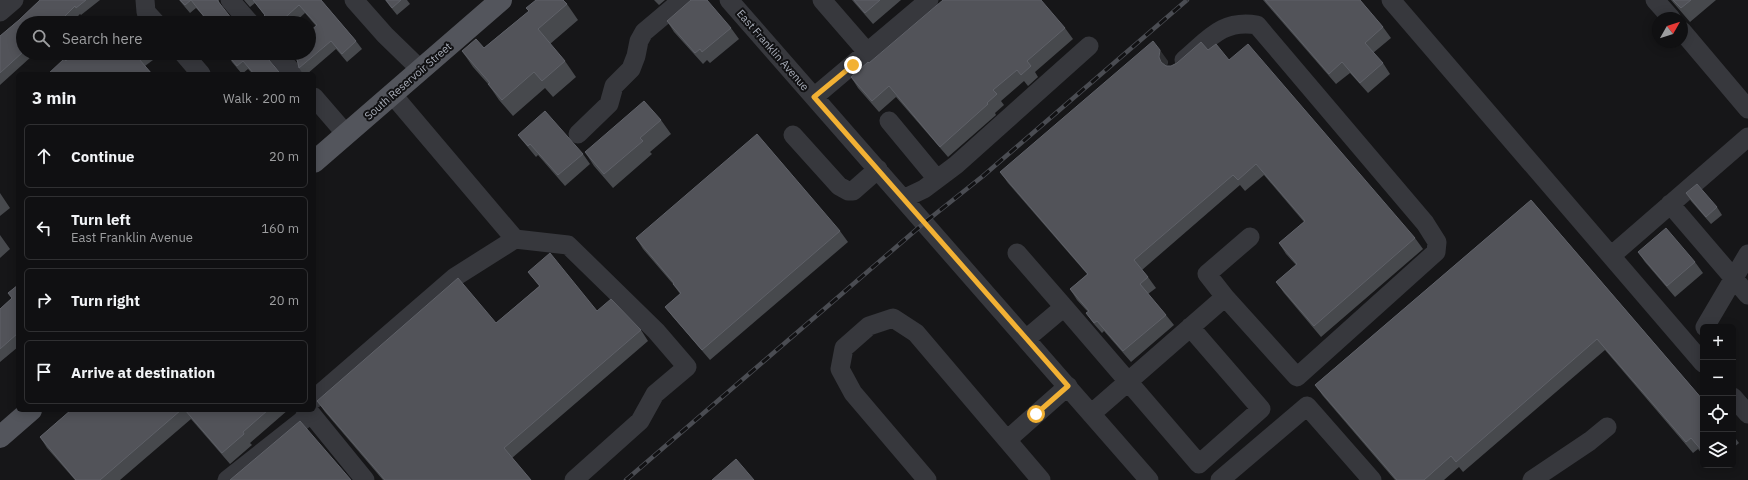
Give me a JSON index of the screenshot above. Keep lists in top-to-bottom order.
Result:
{
  "streets": {
    "main road": ["South Reservoir Street"],
    "street": ["East Franklin Avenue"]
  },
  "north": "top right",
  "page": {
    "search": "Search here",
    "heading": ["3 min", "Walk · 200 m"],
    "list": [
      ["Continue", "20 m"],
      ["Turn left", "East Franklin Avenue", "160 m"],
      ["Turn right", "20 m"],
      "Arrive at destination"
    ],
    "map_buttons": ["+", "−"]
  }
}
